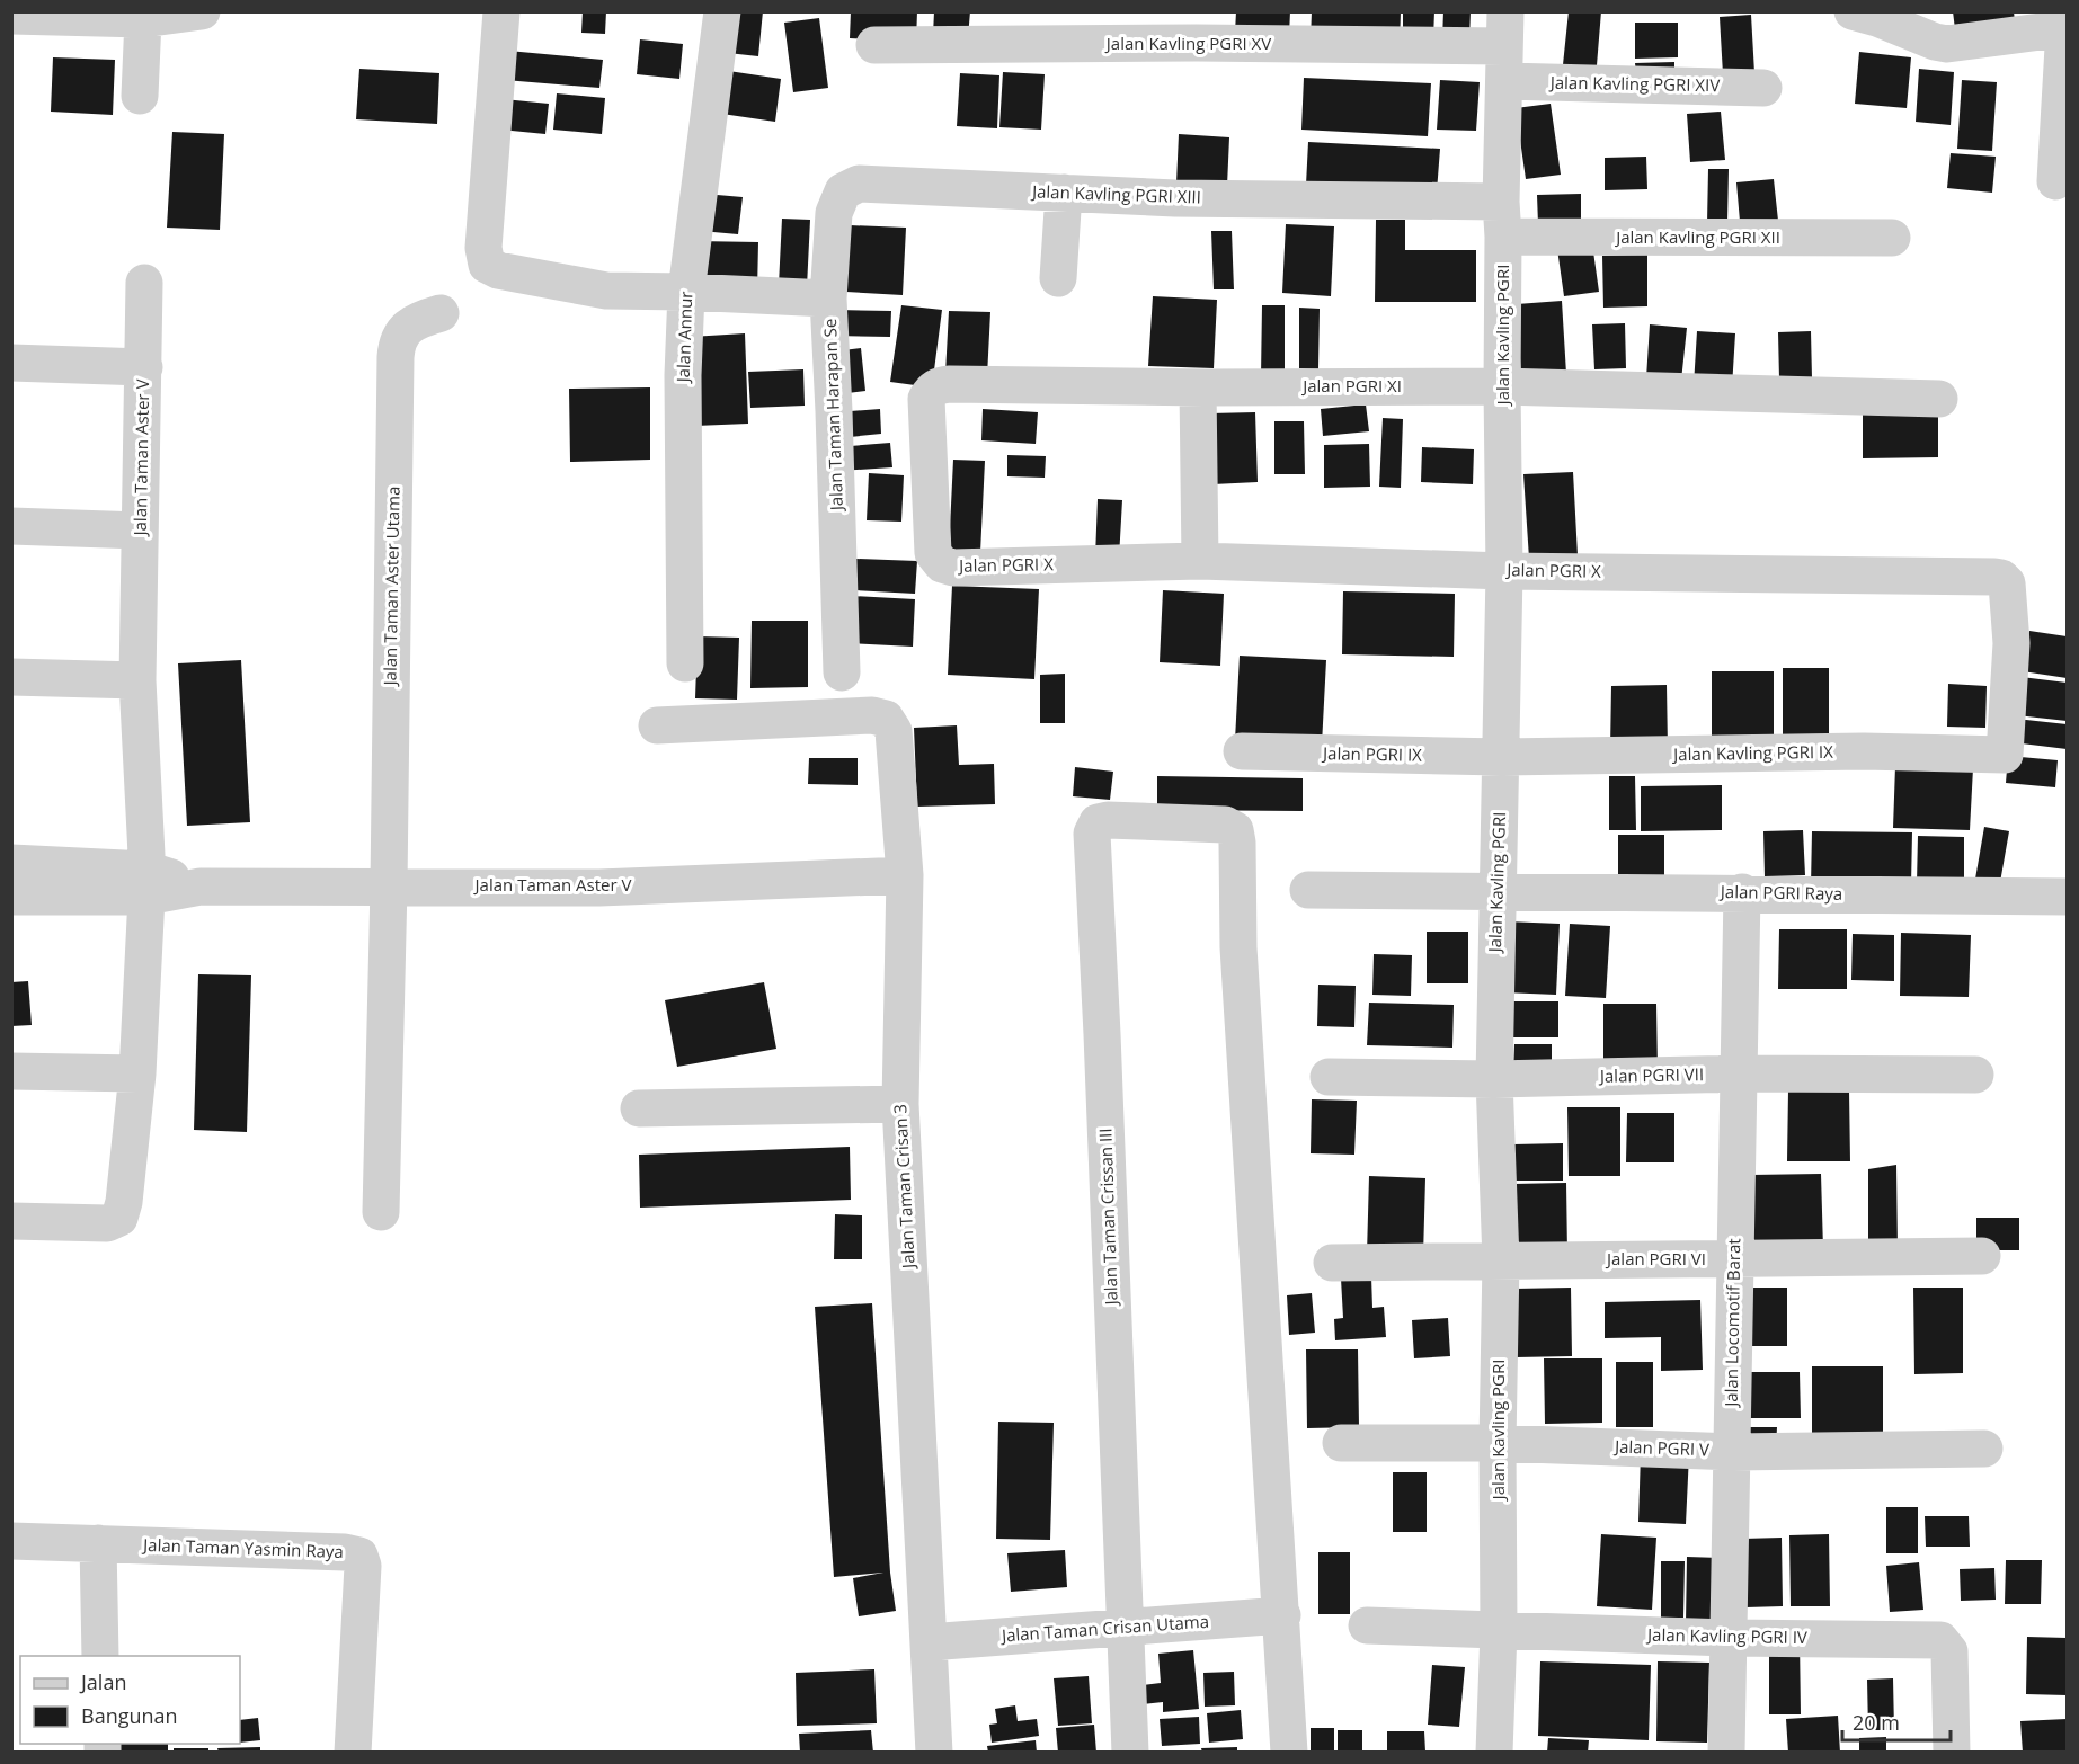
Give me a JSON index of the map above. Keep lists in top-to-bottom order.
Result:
{
  "streets": {
    "street": [
      "Jalan Kavling PGRI XV",
      "Jalan Kavling PGRI XIV",
      "Jalan Kavling PGRI XIII",
      "Jalan Kavling PGRI XII",
      "Jalan Kavling PGRI",
      "Jalan Annur",
      "Jalan PGRI XI",
      "Jalan Taman Harapan Se",
      "Jalan Taman Aster V",
      "Jalan PGRI X",
      "Jalan Taman Aster Utama",
      "Jalan Kavling PGRI IX",
      "Jalan PGRI IX",
      "Jalan PGRI Raya",
      "Jalan PGRI VII",
      "Jalan Taman Crisan 3",
      "Jalan Taman Crissan III",
      "Jalan PGRI VI",
      "Jalan Locomotif Barat",
      "Jalan PGRI V",
      "Jalan Taman Yasmin Raya",
      "Jalan Taman Crisan Utama",
      "Jalan Kavling PGRI IV"
    ]
  },
  "crossings": [
    ["Jalan Kavling PGRI XV", "Jalan Kavling PGRI XIV"],
    ["Jalan Kavling PGRI XV", "Jalan Kavling PGRI"],
    ["Jalan Kavling PGRI XIV", "Jalan Kavling PGRI"],
    ["Jalan Kavling PGRI XIII", "Jalan Kavling PGRI XII"],
    ["Jalan Kavling PGRI XIII", "Jalan Kavling PGRI"],
    ["Jalan Kavling PGRI XIII", "Jalan Taman Harapan Se"],
    ["Jalan Kavling PGRI XII", "Jalan Kavling PGRI"],
    ["Jalan Kavling PGRI", "Jalan PGRI XI"],
    ["Jalan Kavling PGRI", "Jalan PGRI X"],
    ["Jalan Kavling PGRI", "Jalan Kavling PGRI IX"],
    ["Jalan Kavling PGRI", "Jalan PGRI IX"],
    ["Jalan Kavling PGRI", "Jalan PGRI Raya"],
    ["Jalan Kavling PGRI", "Jalan PGRI VII"],
    ["Jalan Kavling PGRI", "Jalan PGRI VI"],
    ["Jalan Kavling PGRI", "Jalan PGRI V"],
    ["Jalan Kavling PGRI", "Jalan Kavling PGRI IV"],
    ["Jalan Annur", "Jalan Taman Harapan Se"],
    ["Jalan PGRI XI", "Jalan PGRI X"],
    ["Jalan Taman Aster V", "Jalan Taman Aster Utama"],
    ["Jalan Taman Aster V", "Jalan Taman Crisan 3"],
    ["Jalan PGRI X", "Jalan Kavling PGRI IX"],
    ["Jalan Kavling PGRI IX", "Jalan PGRI IX"],
    ["Jalan PGRI Raya", "Jalan Locomotif Barat"],
    ["Jalan PGRI VII", "Jalan Locomotif Barat"],
    ["Jalan Taman Crisan 3", "Jalan Taman Crisan Utama"],
    ["Jalan Taman Crissan III", "Jalan Taman Crisan Utama"],
    ["Jalan PGRI VI", "Jalan Locomotif Barat"],
    ["Jalan Locomotif Barat", "Jalan PGRI V"],
    ["Jalan Locomotif Barat", "Jalan Kavling PGRI IV"]
  ],
  "legend": ["Jalan", "Bangunan"],
  "scale_bar": "20 m"
}
